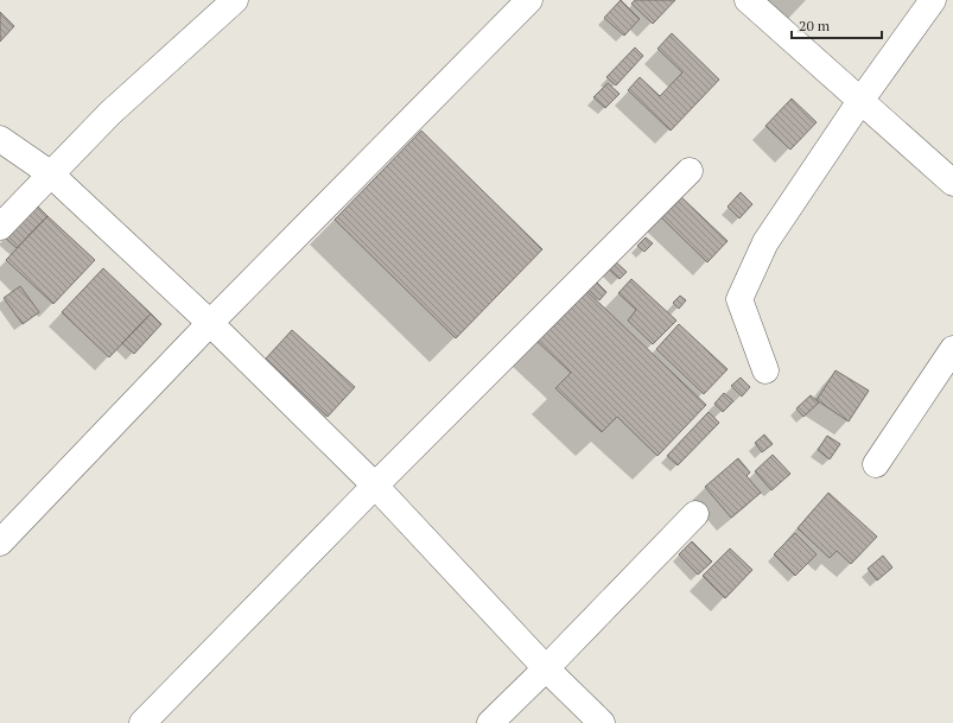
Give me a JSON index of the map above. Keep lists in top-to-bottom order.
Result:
{
  "scale_bar": "20 m"
}
